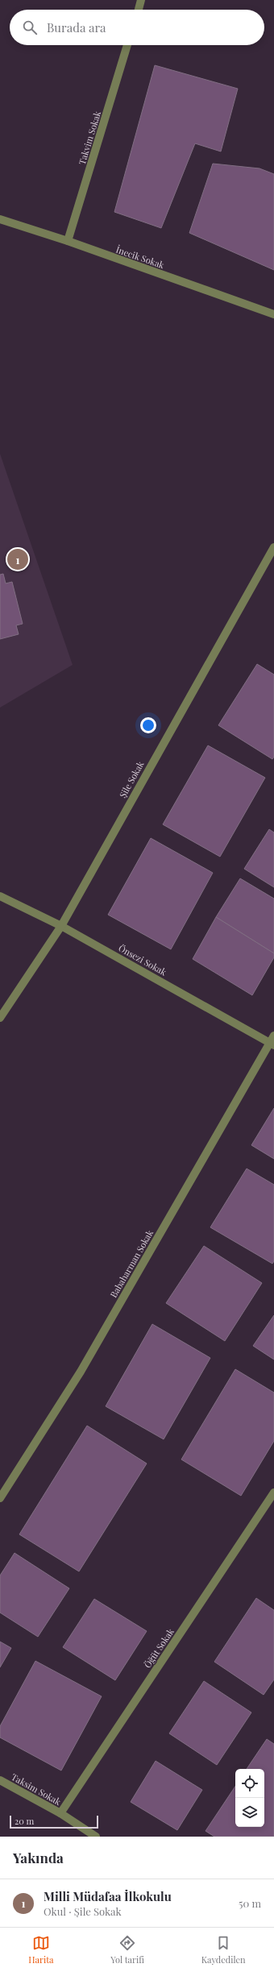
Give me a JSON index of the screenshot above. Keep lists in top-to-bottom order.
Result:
{
  "streets": {
    "street": [
      "Takvim Sokak",
      "İnecik Sokak",
      "Şile Sokak",
      "Önsezi Sokak",
      "Babaharman Sokak",
      "Öğüt Sokak",
      "Taksim Sokak"
    ]
  },
  "crossings": [
    ["Takvim Sokak", "İnecik Sokak"],
    ["Şile Sokak", "Önsezi Sokak"],
    ["Önsezi Sokak", "Babaharman Sokak"],
    ["Öğüt Sokak", "Taksim Sokak"]
  ],
  "scale_bar": "20 m",
  "page": {
    "search": "Burada ara",
    "pins": "1",
    "scale": "20 m",
    "heading": "Yakında",
    "list": [
      {
        "mark": "1",
        "name": "Milli Müdafaa İlkokulu",
        "note": "Okul · Şile Sokak",
        "value": "50 m"
      }
    ],
    "nav": ["Harita", "Yol tarifi", "Kaydedilen"]
  }
}
